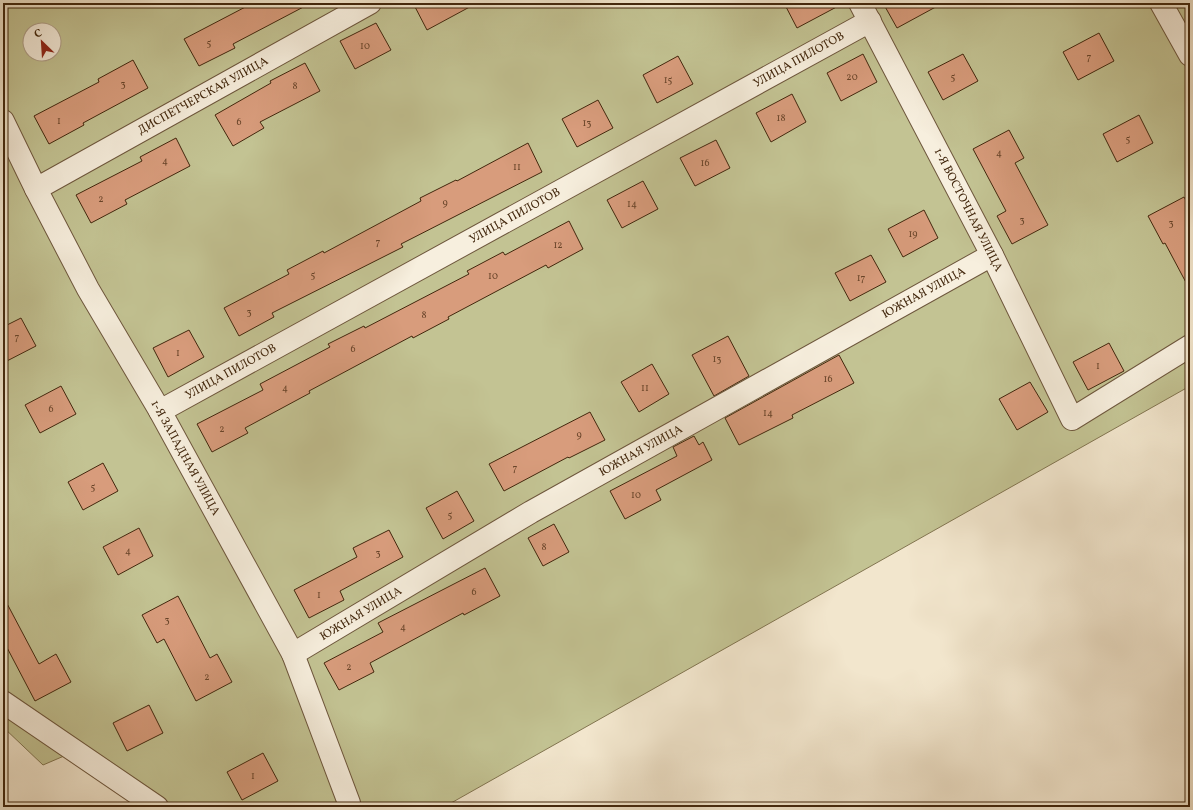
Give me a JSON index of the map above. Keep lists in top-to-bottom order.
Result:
{
  "streets": {
    "street": [
      "УЛИЦА ПИЛОТОВ",
      "ДИСПЕТЧЕРСКАЯ УЛИЦА",
      "1-Я ВОСТОЧНАЯ УЛИЦА",
      "ЮЖНАЯ УЛИЦА",
      "1-Я ЗАПАДНАЯ УЛИЦА"
    ]
  },
  "crossings": [
    ["УЛИЦА ПИЛОТОВ", "1-Я ВОСТОЧНАЯ УЛИЦА"],
    ["УЛИЦА ПИЛОТОВ", "1-Я ЗАПАДНАЯ УЛИЦА"],
    ["ДИСПЕТЧЕРСКАЯ УЛИЦА", "1-Я ЗАПАДНАЯ УЛИЦА"],
    ["1-Я ВОСТОЧНАЯ УЛИЦА", "ЮЖНАЯ УЛИЦА"],
    ["ЮЖНАЯ УЛИЦА", "1-Я ЗАПАДНАЯ УЛИЦА"]
  ],
  "house_numbers": [
    "5",
    "10",
    "7",
    "20",
    "5",
    "15",
    "3",
    "8",
    "18",
    "1",
    "6",
    "13",
    "5",
    "4",
    "4",
    "16",
    "11",
    "2",
    "9",
    "14",
    "3",
    "3",
    "19",
    "7",
    "12",
    "5",
    "10",
    "17",
    "3",
    "8",
    "7",
    "6",
    "1",
    "13",
    "1",
    "16",
    "4",
    "11",
    "6",
    "14",
    "2",
    "9",
    "7",
    "5",
    "10",
    "5",
    "8",
    "4",
    "3",
    "6",
    "1",
    "3",
    "4",
    "2",
    "2",
    "1"
  ],
  "north": "top left"
}
